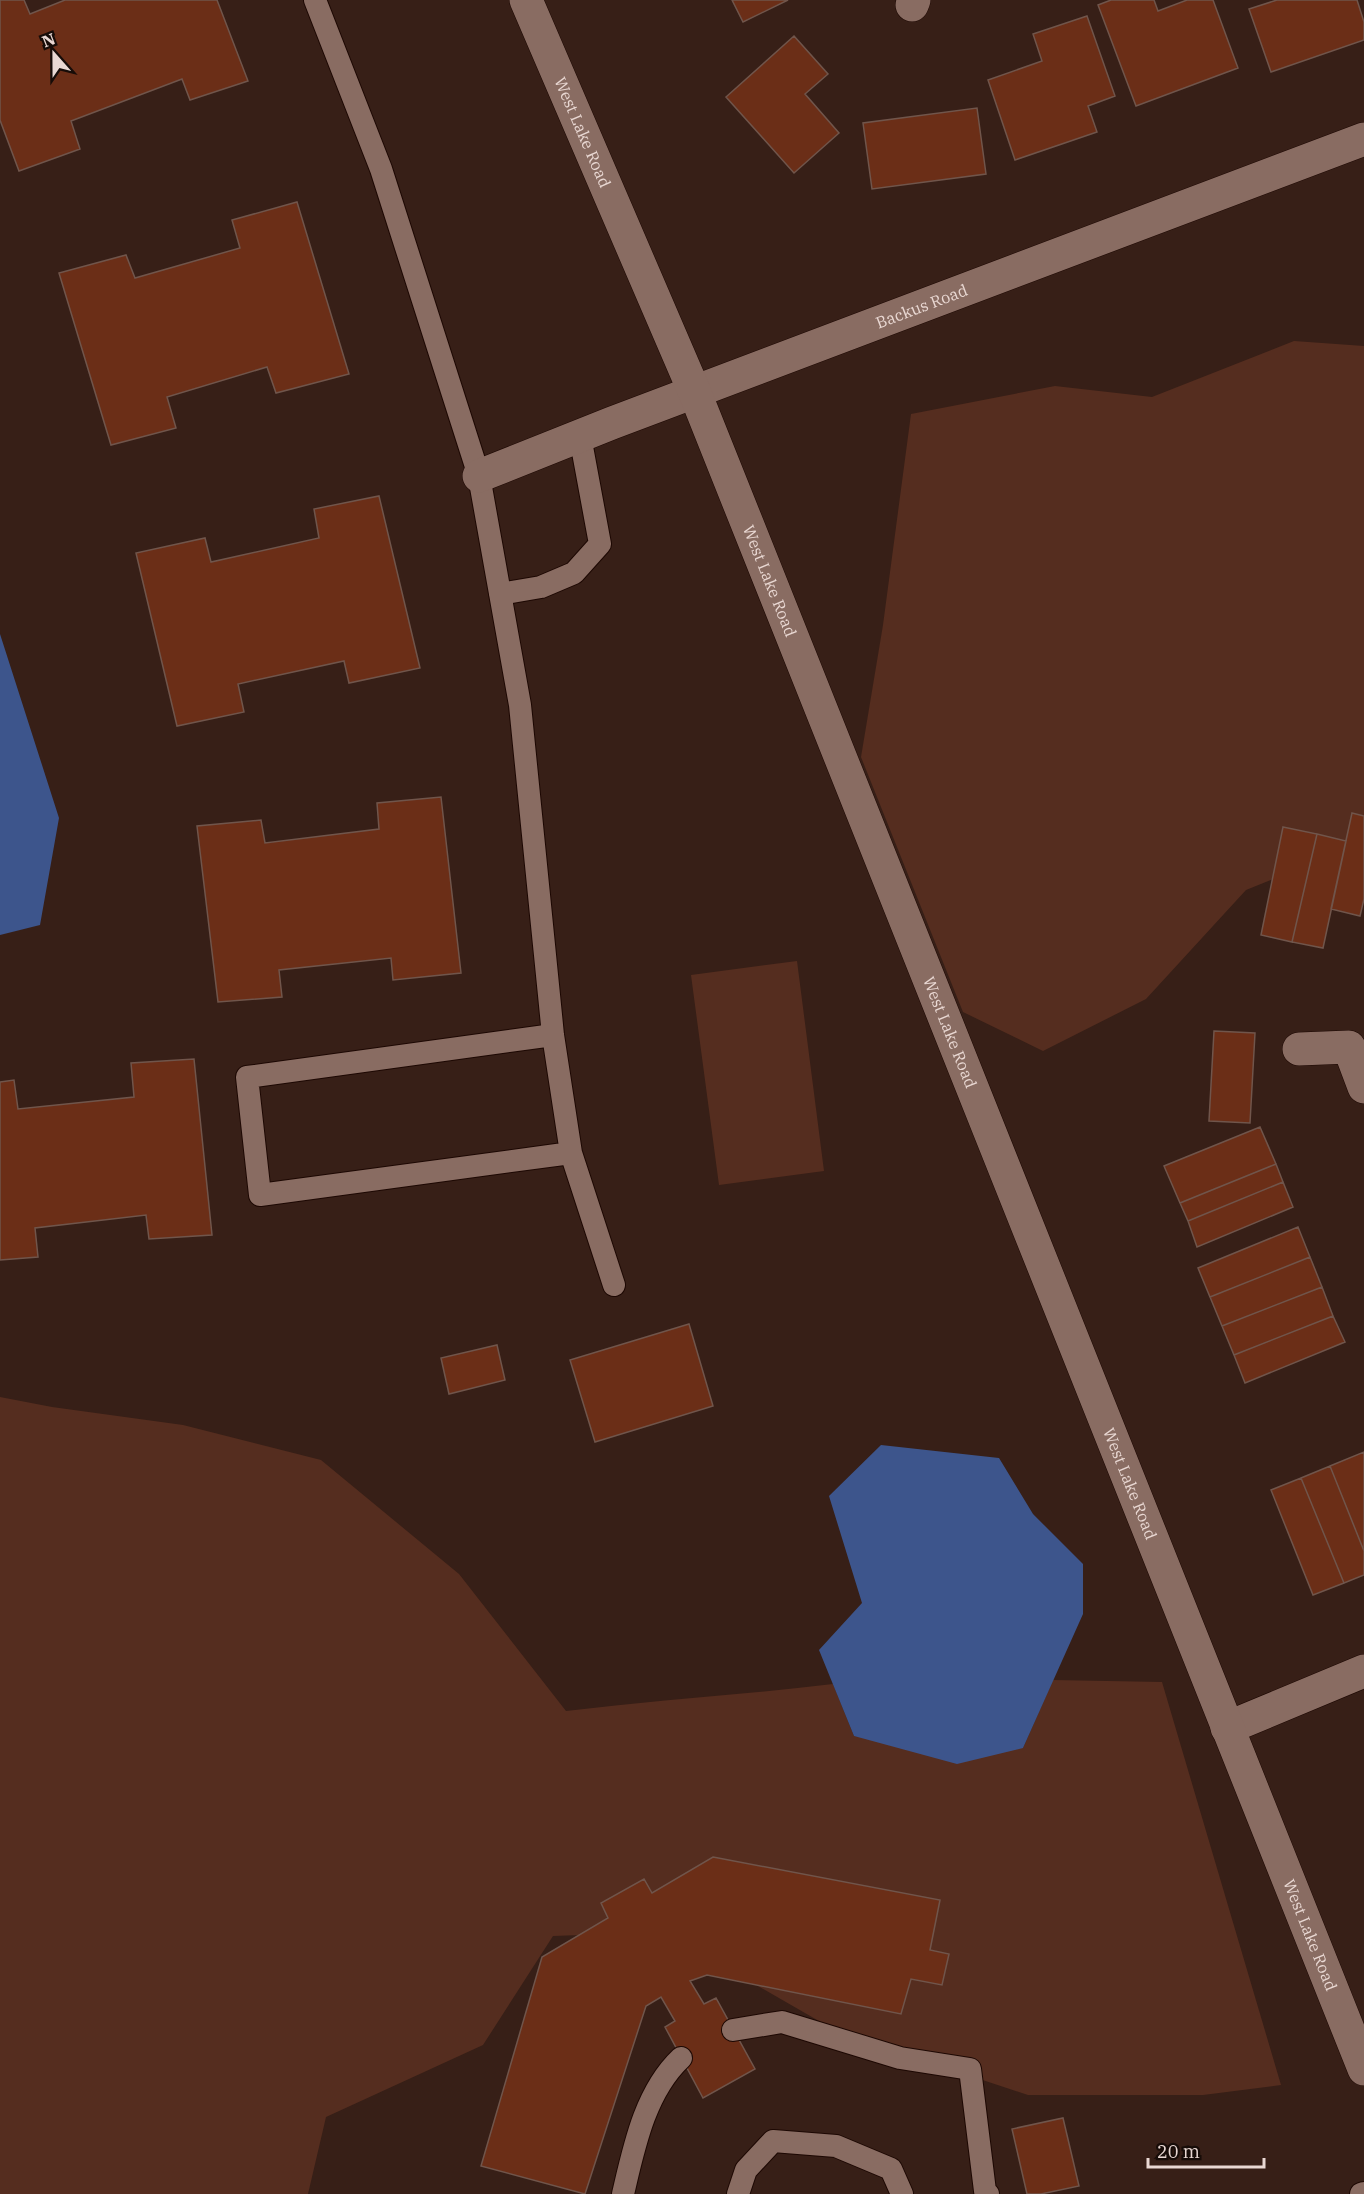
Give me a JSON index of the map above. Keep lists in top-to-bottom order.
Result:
{
  "streets": {
    "street": ["West Lake Road", "Backus Road"]
  },
  "crossings": [
    ["West Lake Road", "Backus Road"]
  ],
  "scale_bar": "20 m",
  "north": "top"
}
